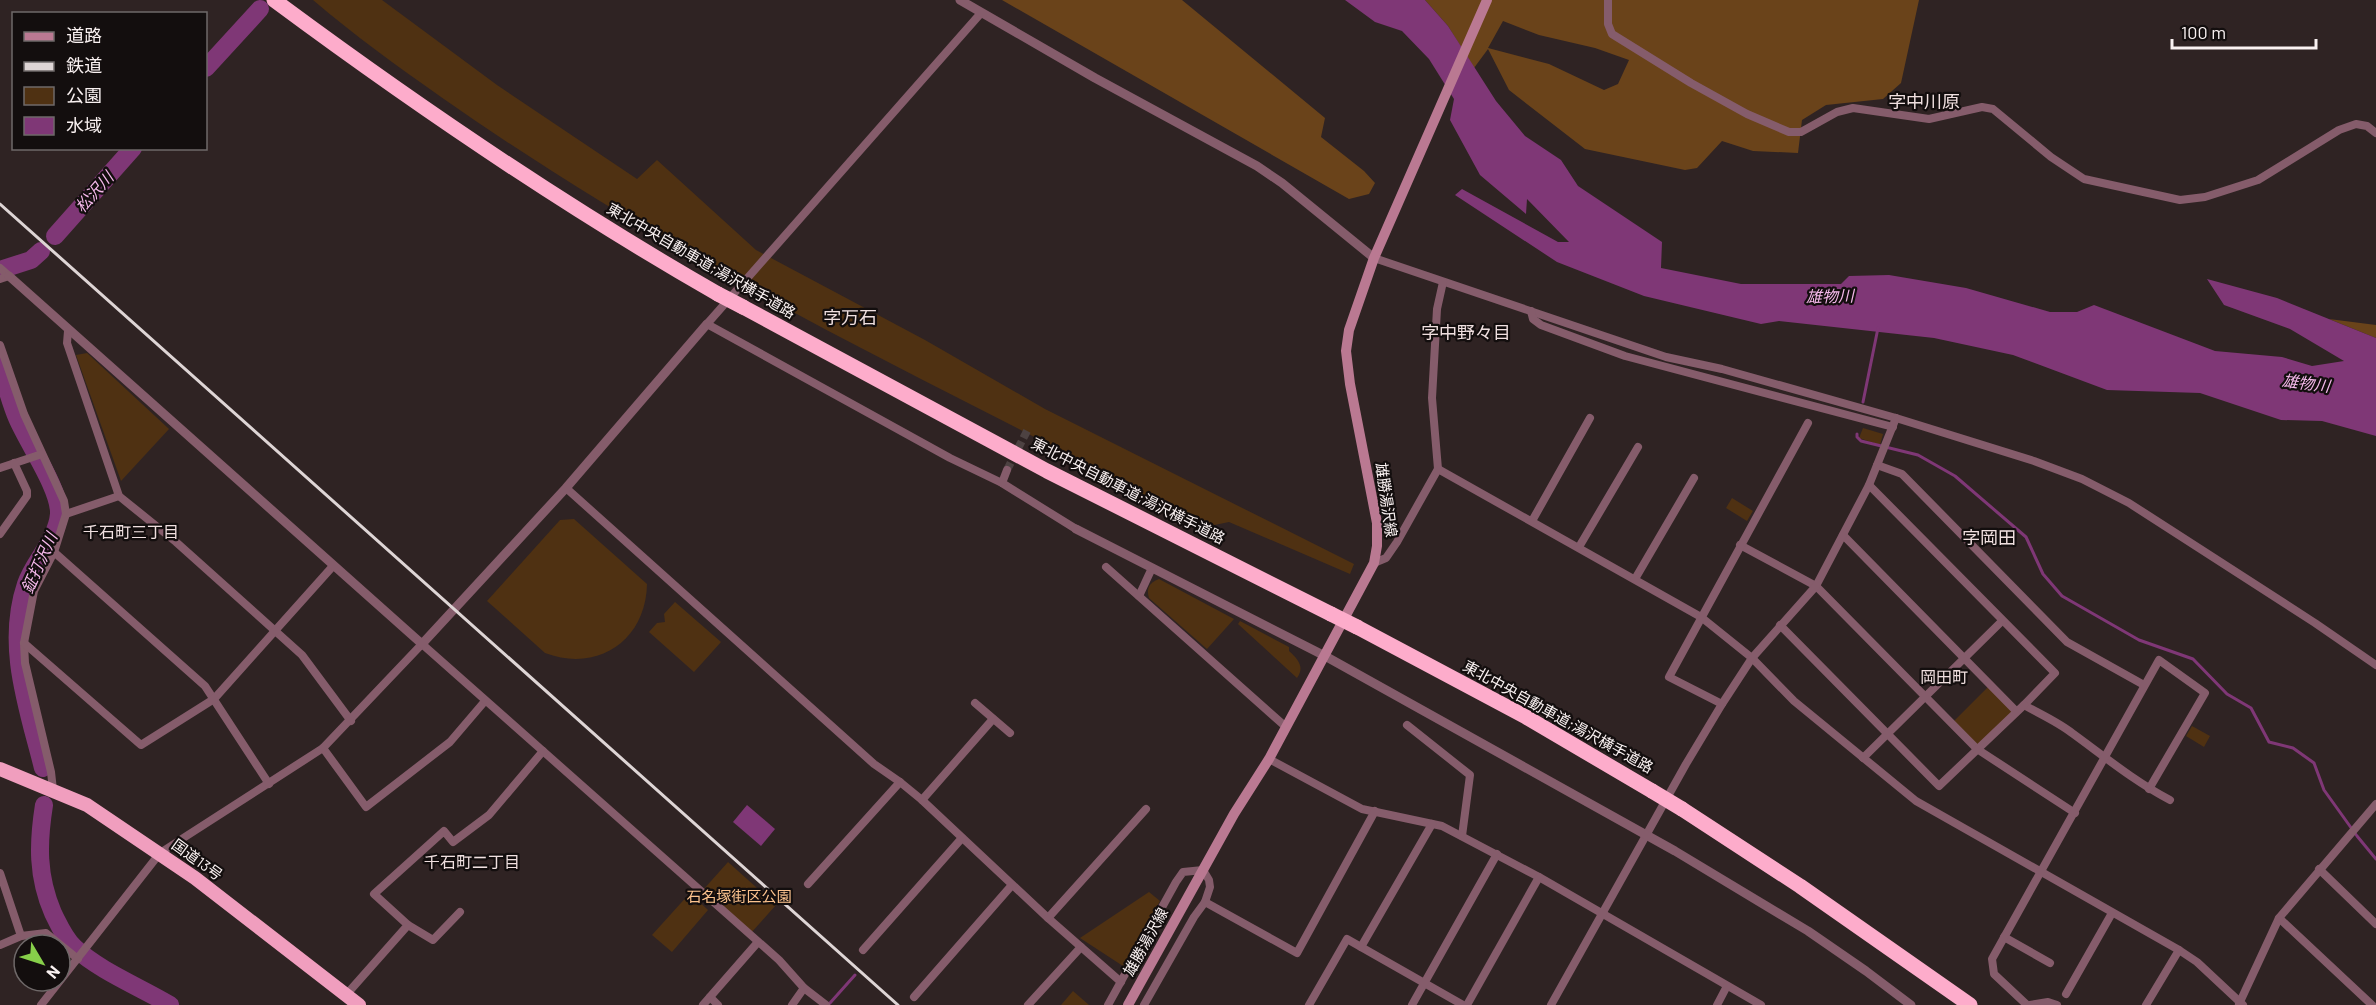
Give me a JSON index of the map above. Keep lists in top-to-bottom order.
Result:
{
  "streets": {
    "highway": ["東北中央自動車道;湯沢横手道路", "国道13号"],
    "main road": ["雄勝湯沢線"]
  },
  "districts": [
    "字中川原",
    "字万石",
    "字中野々目",
    "千石町三丁目",
    "字岡田",
    "岡田町",
    "千石町二丁目"
  ],
  "water": ["松沢川", "雄物川", "鉦打沢川"],
  "parks": ["石名塚街区公園"],
  "legend": [
    "道路",
    "鉄道",
    "公園",
    "水域"
  ],
  "scale_bar": "100 m",
  "north": "bottom right"
}
